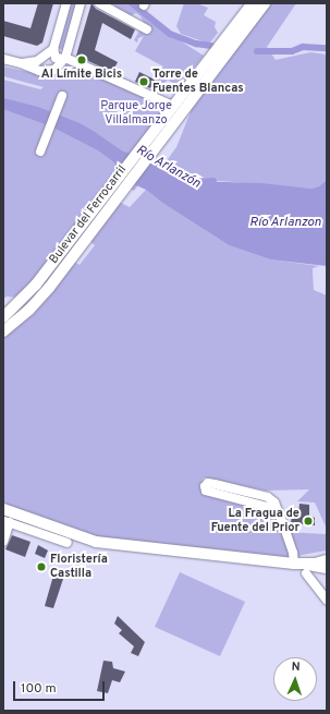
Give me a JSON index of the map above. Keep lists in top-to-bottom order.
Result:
{
  "streets": {
    "main road": ["Bulevar del Ferrocarril"]
  },
  "water": ["Río Arlanzón", "Río Arlanzon"],
  "parks": ["Parque Jorge Villalmanzo"],
  "places": [
    "Al Límite Bicis",
    "Torre de Fuentes Blancas",
    "La Fragua de Fuente del Prior",
    "Floristería Castilla"
  ],
  "scale_bar": "100 m",
  "north": "top"
}
